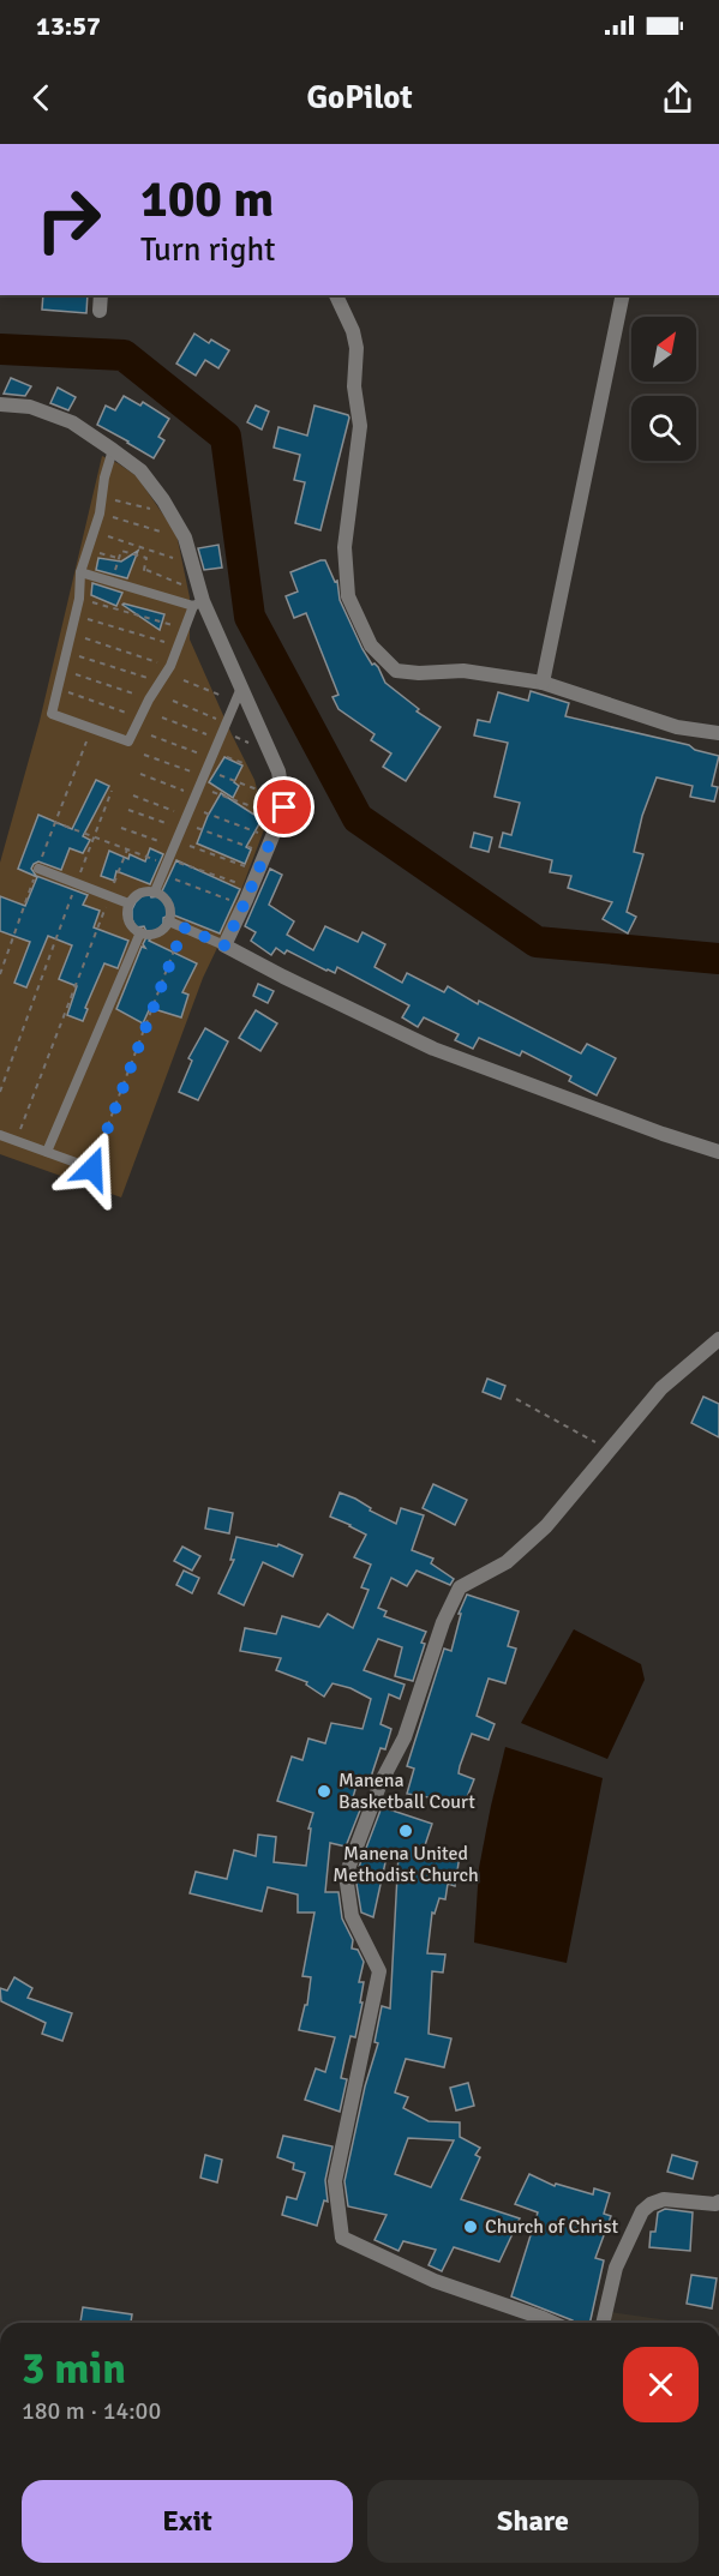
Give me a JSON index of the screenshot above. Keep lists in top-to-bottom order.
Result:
{
  "places": ["Manena Basketball Court", "Manena United Methodist Church", "Church of Christ"],
  "north": "top right",
  "page": {
    "status": "13:57",
    "header": "GoPilot",
    "turn": ["100 m", "Turn right"],
    "heading": ["3 min", "180 m · 14:00"],
    "buttons": ["Exit", "Share"]
  }
}
